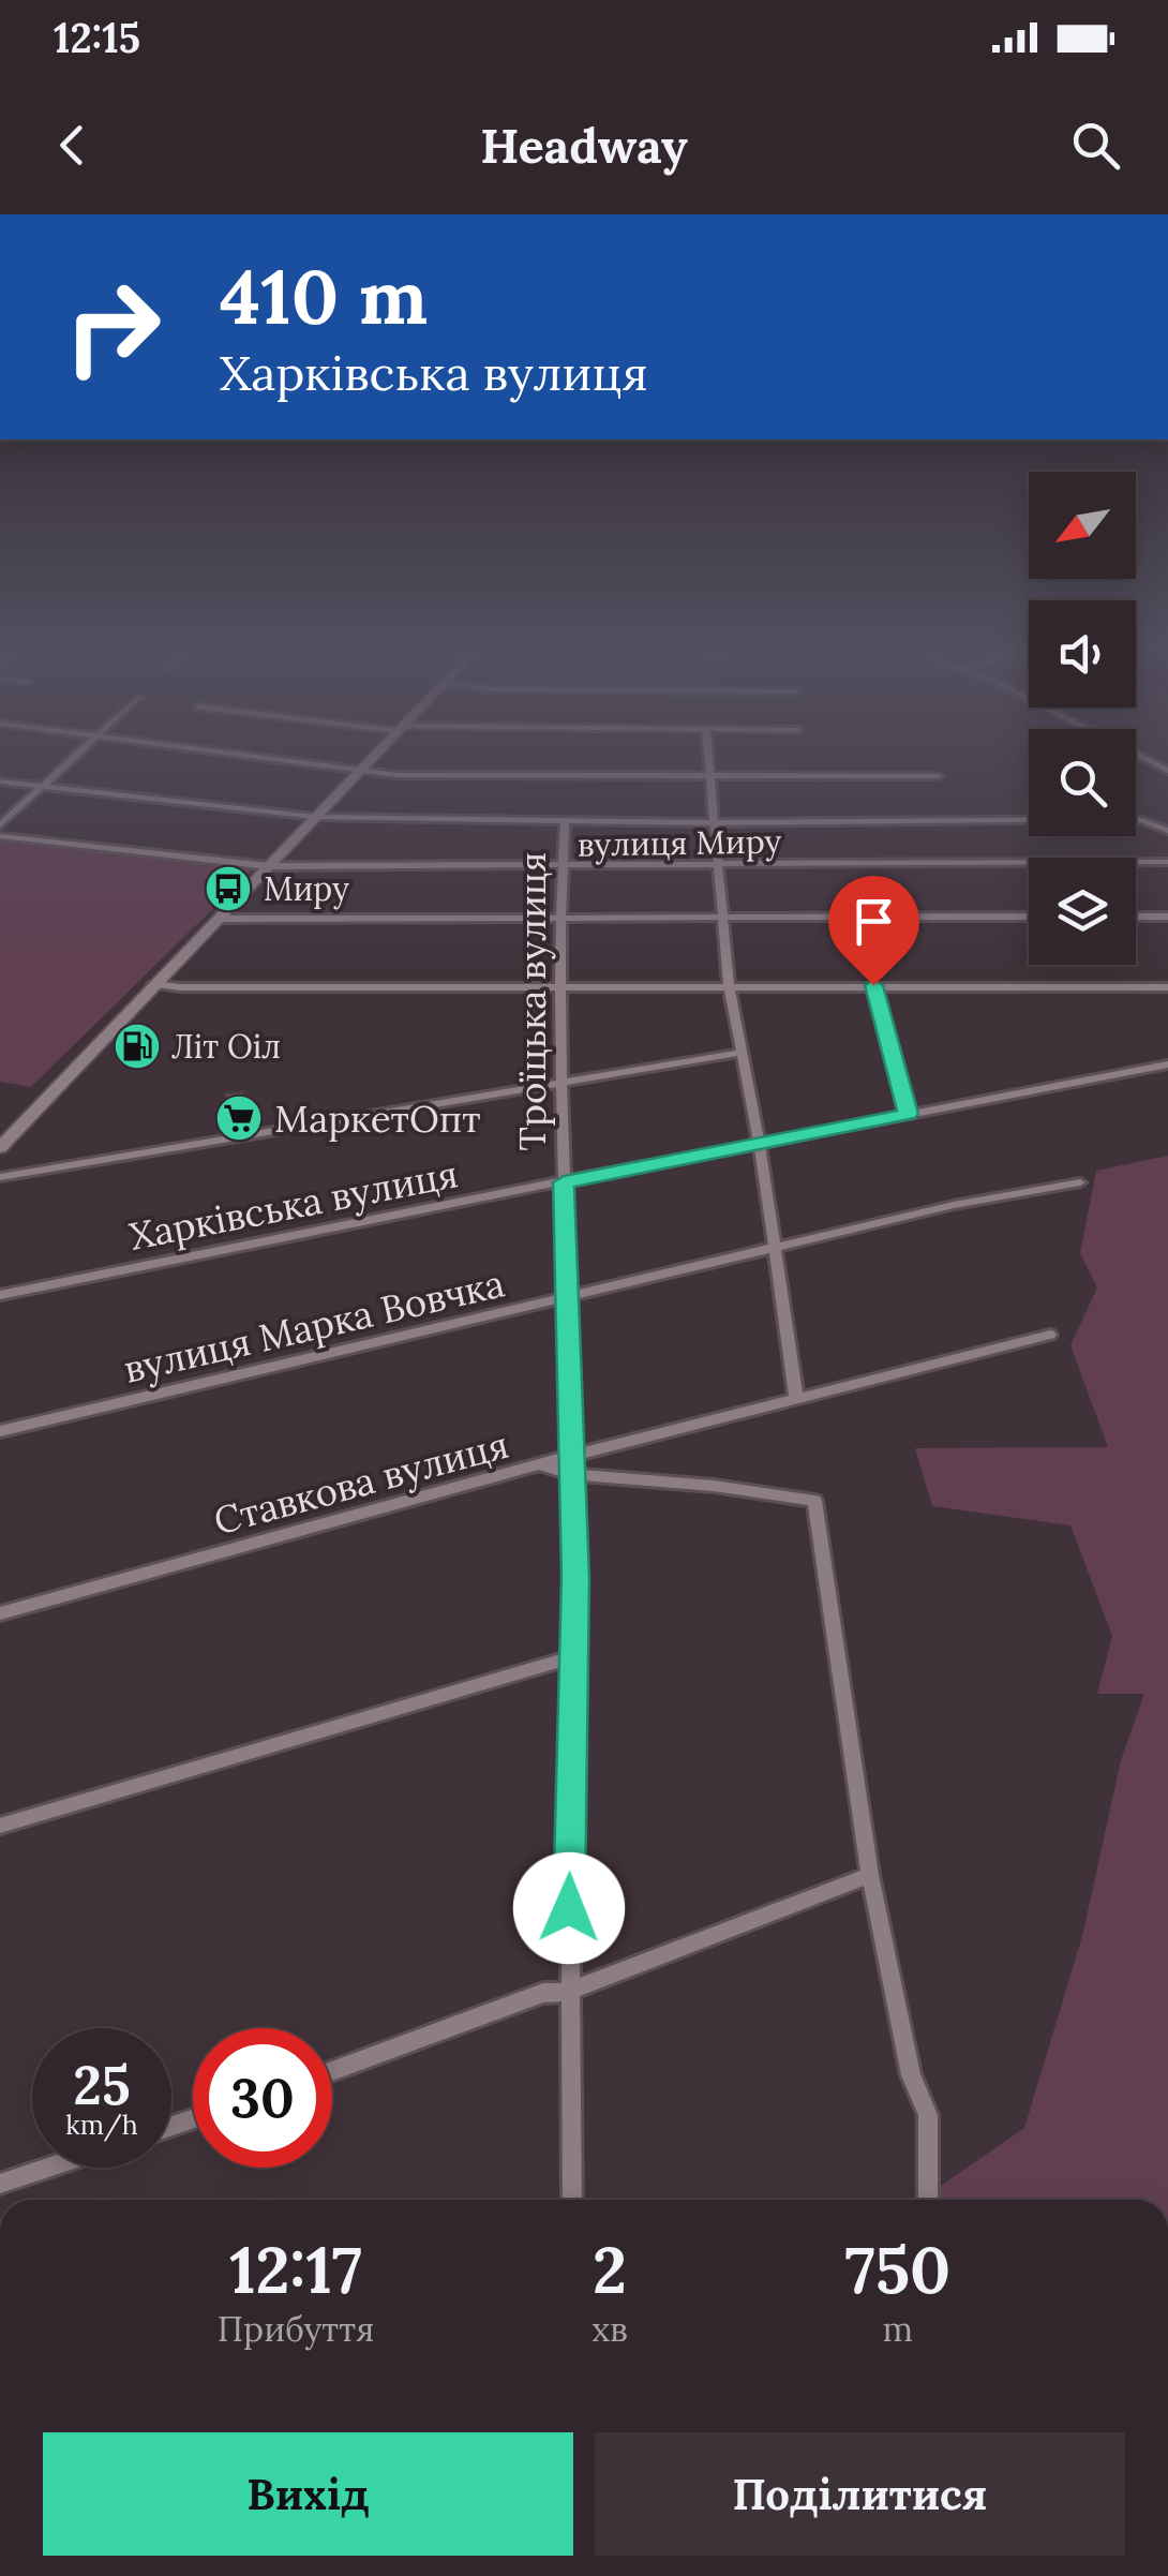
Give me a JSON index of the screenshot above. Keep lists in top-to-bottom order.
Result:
{
  "streets": {
    "street": [
      "вулиця Миру",
      "Троїцька вулиця",
      "Харківська вулиця",
      "вулиця Марка Вовчка",
      "Ставкова вулиця"
    ]
  },
  "crossings": [
    ["вулиця Миру", "Троїцька вулиця"],
    ["Троїцька вулиця", "Харківська вулиця"],
    ["Троїцька вулиця", "вулиця Марка Вовчка"],
    ["Троїцька вулиця", "Ставкова вулиця"]
  ],
  "places": {
    "bus stop": ["Миру"],
    "fuel station": ["Літ Оіл"],
    "supermarket": ["МаркетОпт"]
  },
  "north": "bottom left",
  "page": {
    "status": "12:15",
    "header": "Headway",
    "turn": ["410 m", "Харківська вулиця"],
    "speed": "25 km/h",
    "limit": "30",
    "eta": [
      "12:17",
      "Прибуття",
      "2",
      "хв",
      "750",
      "m"
    ],
    "buttons": ["Вихід", "Поділитися"]
  }
}
